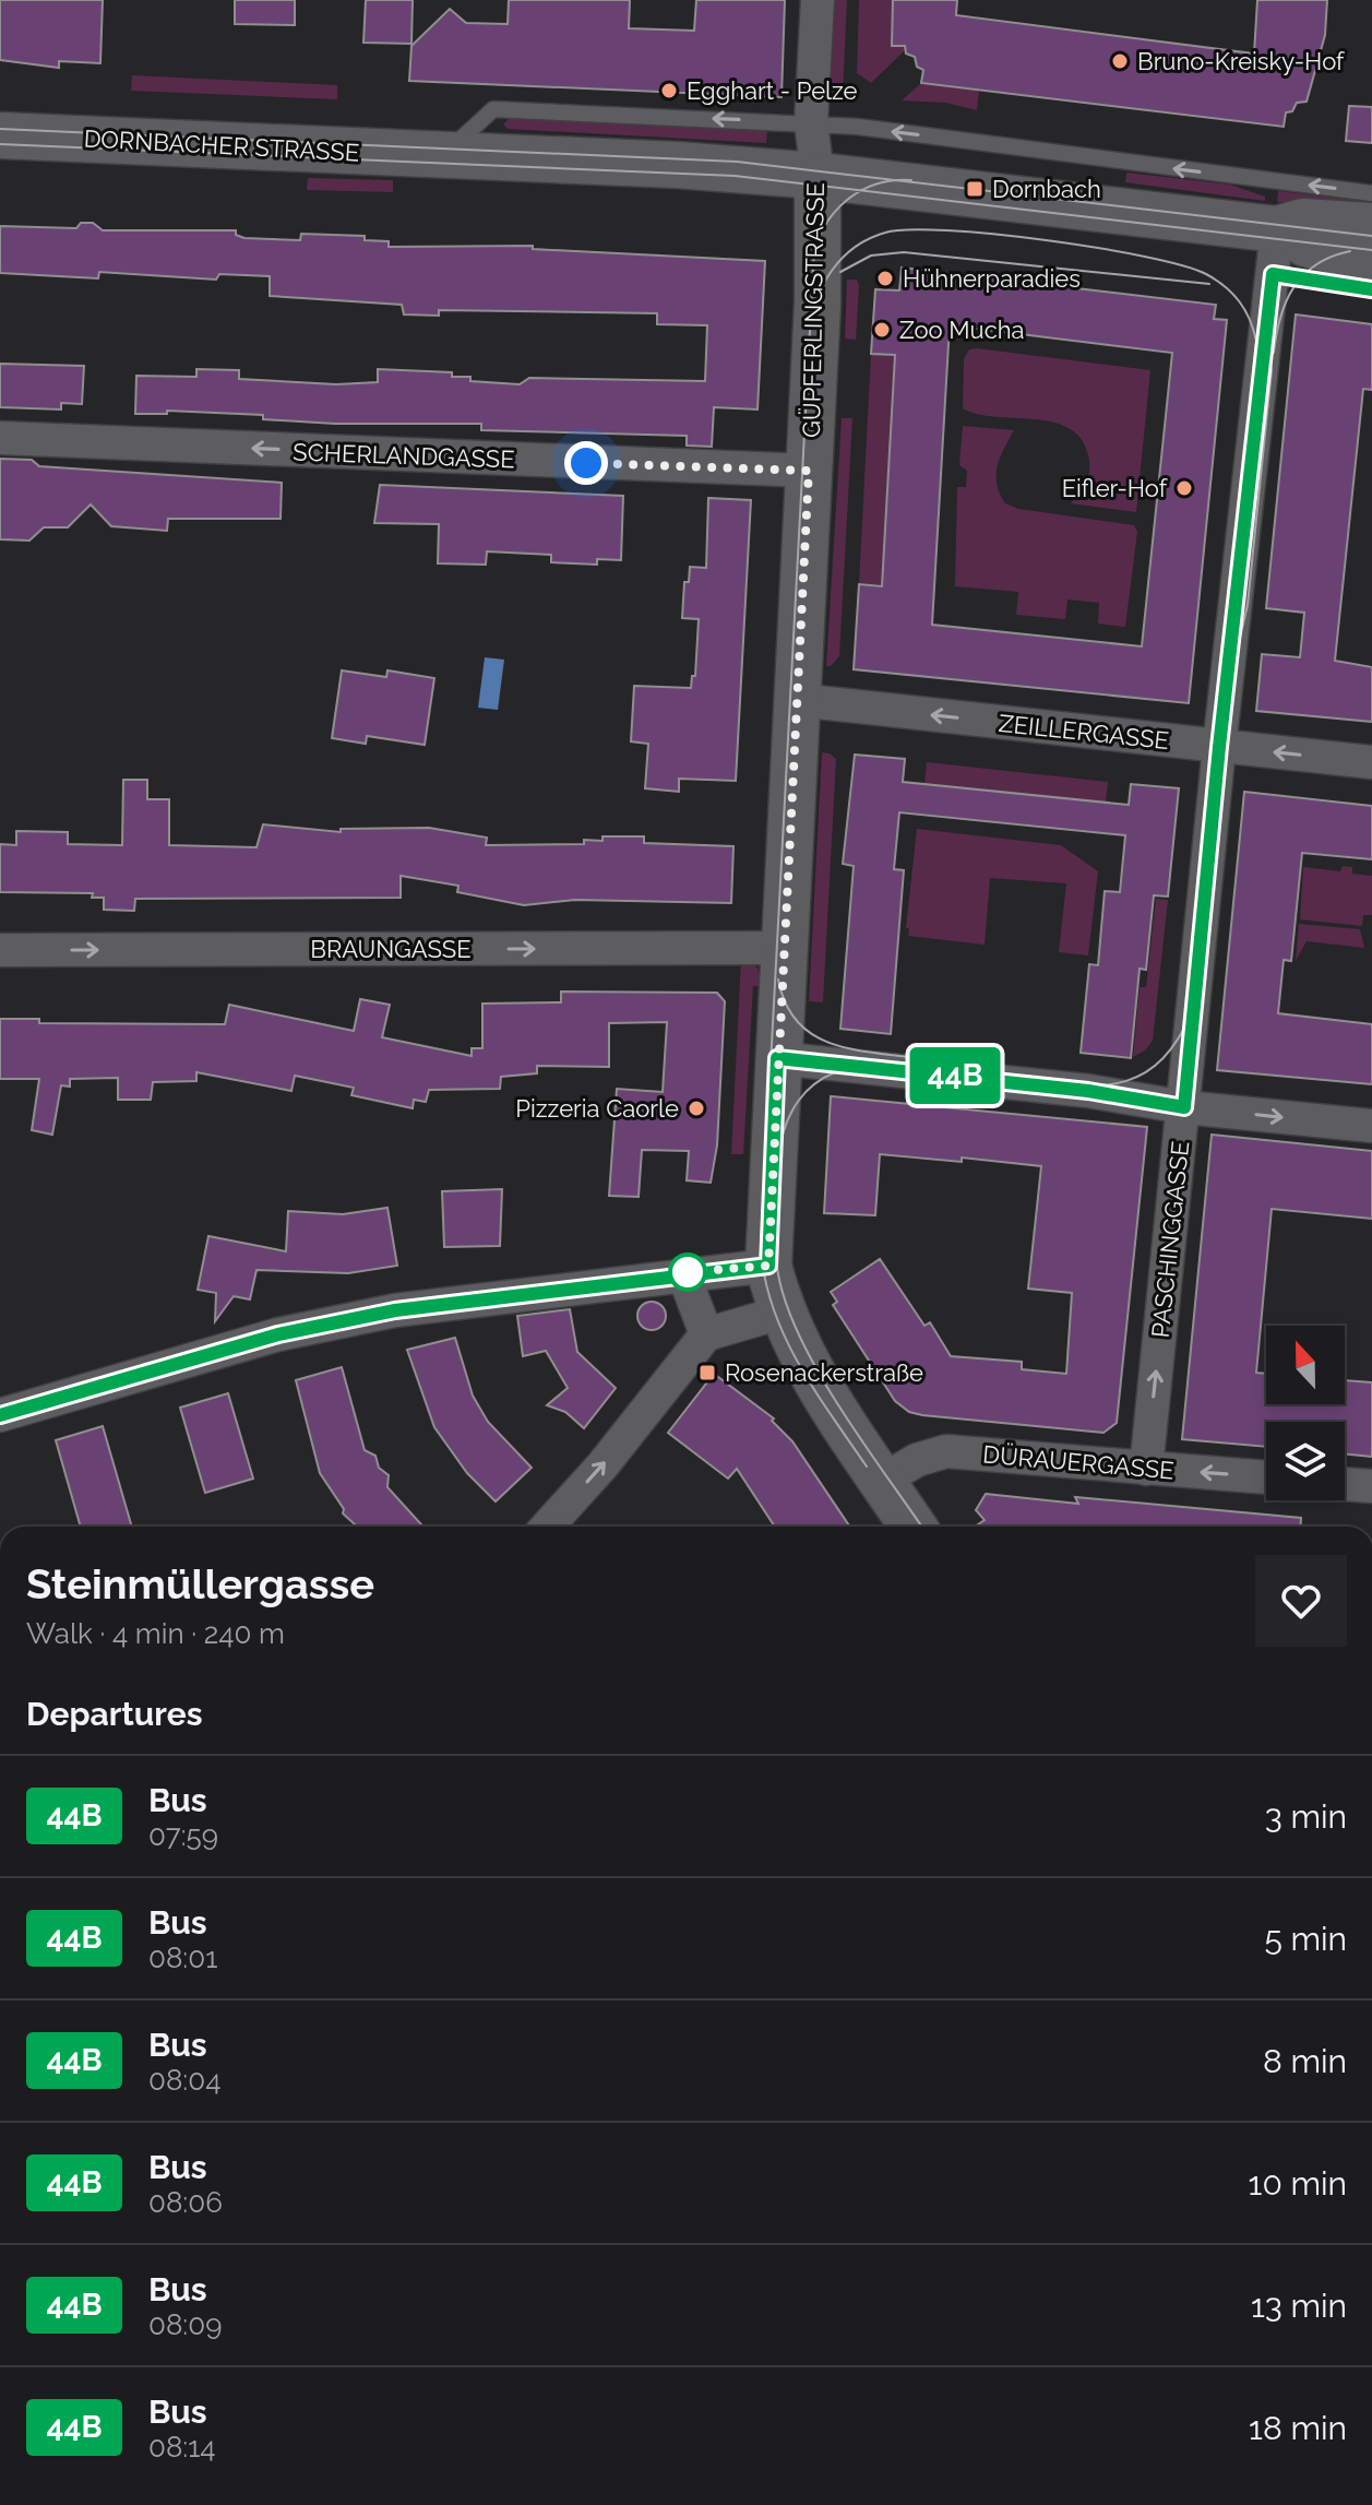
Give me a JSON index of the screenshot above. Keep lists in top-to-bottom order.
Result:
{
  "streets": {
    "main road": ["DORNBACHER STRASSE", "GÜPFERLINGSTRASSE"],
    "street": [
      "SCHERLANDGASSE",
      "ZEILLERGASSE",
      "BRAUNGASSE",
      "PASCHINGGASSE",
      "DÜRAUERGASSE"
    ]
  },
  "crossings": [
    ["DORNBACHER STRASSE", "GÜPFERLINGSTRASSE"],
    ["DORNBACHER STRASSE", "PASCHINGGASSE"],
    ["GÜPFERLINGSTRASSE", "SCHERLANDGASSE"],
    ["GÜPFERLINGSTRASSE", "ZEILLERGASSE"],
    ["GÜPFERLINGSTRASSE", "BRAUNGASSE"],
    ["GÜPFERLINGSTRASSE", "DÜRAUERGASSE"],
    ["ZEILLERGASSE", "PASCHINGGASSE"],
    ["PASCHINGGASSE", "DÜRAUERGASSE"]
  ],
  "one_way": ["SCHERLANDGASSE", "ZEILLERGASSE", "BRAUNGASSE"],
  "places": {
    "other": [
      "Bruno-Kreisky-Hof",
      "Egghart - Pelze",
      "Hühnerparadies",
      "Zoo Mucha",
      "Eifler-Hof",
      "Pizzeria Caorle"
    ],
    "transit": ["Dornbach", "Rosenackerstraße"]
  },
  "lines": ["bus line 44B"],
  "north": "top",
  "page": {
    "on_map": "44B",
    "heading": [
      ["Steinmüllergasse", "Walk · 4 min · 240 m"],
      "Departures"
    ],
    "list": [
      {
        "mark": "44B",
        "name": "Bus",
        "note": "07:59",
        "value": "3 min"
      },
      {
        "mark": "44B",
        "name": "Bus",
        "note": "08:01",
        "value": "5 min"
      },
      {
        "mark": "44B",
        "name": "Bus",
        "note": "08:04",
        "value": "8 min"
      },
      {
        "mark": "44B",
        "name": "Bus",
        "note": "08:06",
        "value": "10 min"
      },
      {
        "mark": "44B",
        "name": "Bus",
        "note": "08:09",
        "value": "13 min"
      },
      {
        "mark": "44B",
        "name": "Bus",
        "note": "08:14",
        "value": "18 min"
      }
    ]
  }
}
